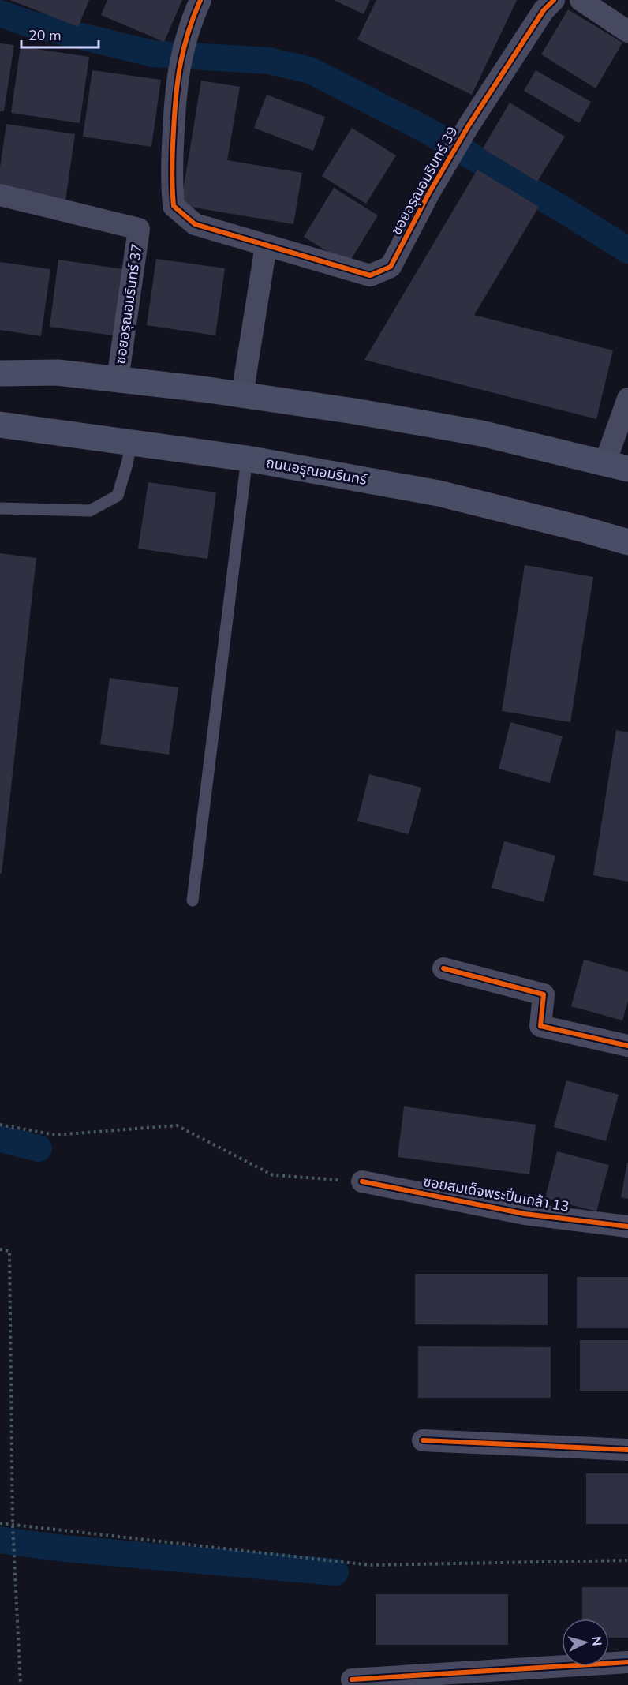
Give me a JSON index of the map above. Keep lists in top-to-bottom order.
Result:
{
  "streets": {
    "main road": ["ถนนอรุณอมรินทร์"],
    "street": ["ซอยอรุณอมรินทร์ 39", "ซอยอรุณอมรินทร์ 37", "ซอยสมเด็จพระปิ่นเกล้า 13"]
  },
  "scale_bar": "20 m",
  "north": "right"
}
